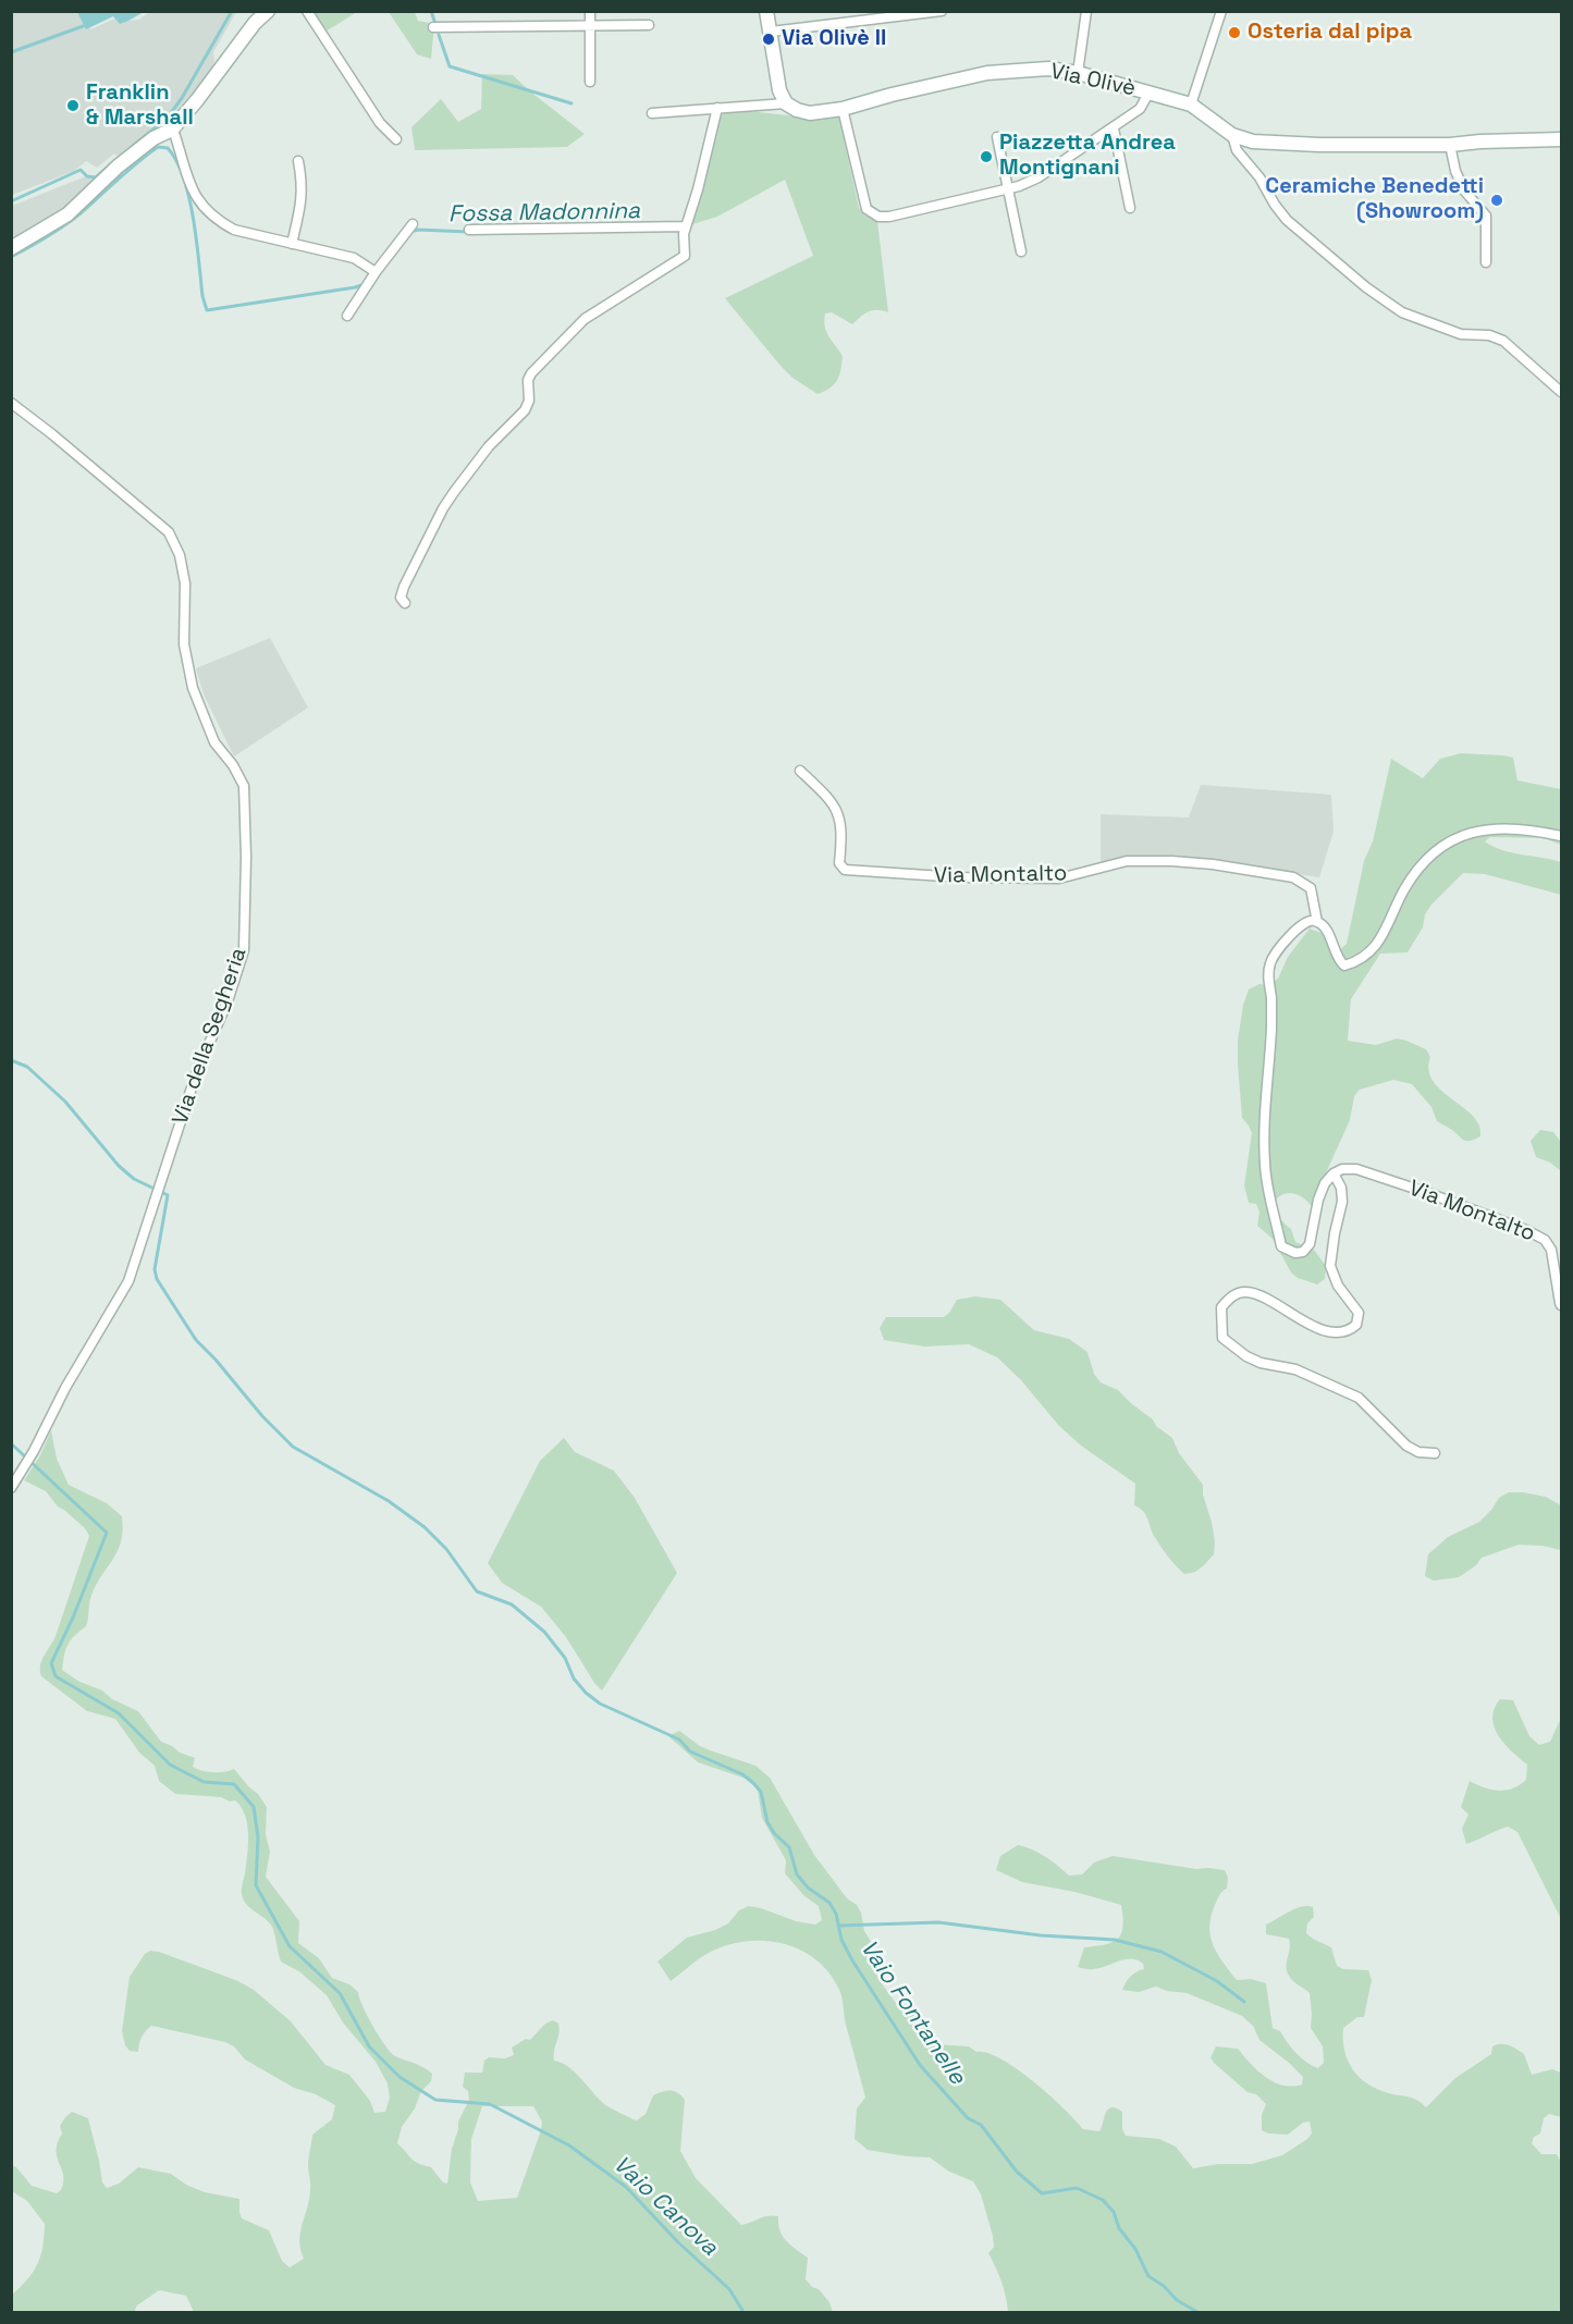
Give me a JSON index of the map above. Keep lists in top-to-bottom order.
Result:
{
  "streets": {
    "street": ["Via Olivè", "Via Montalto", "Via della Segheria"]
  },
  "water": ["Fossa Madonnina", "Vaio Fontanelle", "Vaio Canova"],
  "places": [
    "Osteria dal pipa",
    "Via Olivè II",
    "Franklin & Marshall",
    "Piazzetta Andrea Montignani",
    "Ceramiche Benedetti (Showroom)"
  ]
}
